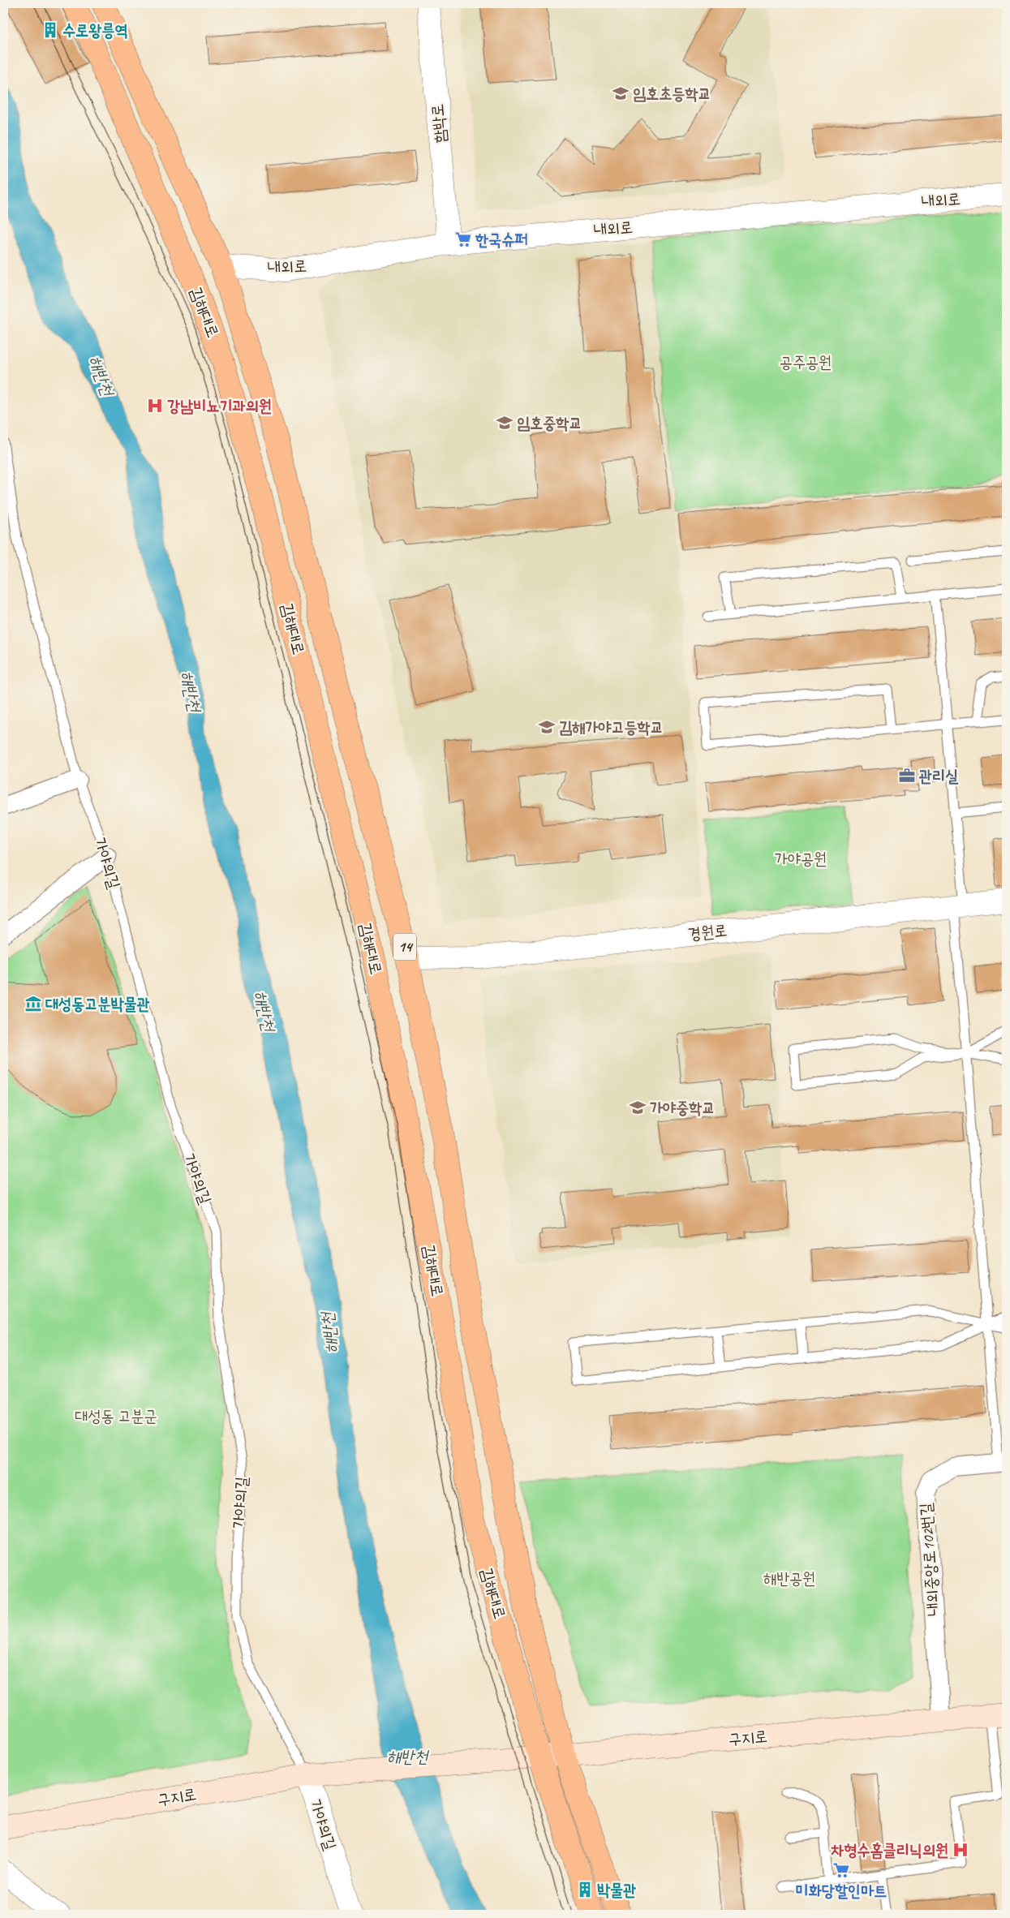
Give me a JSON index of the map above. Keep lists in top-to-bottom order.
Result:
{
  "streets": {
    "main road": ["김해대로", "14", "구지로"],
    "street": [
      "함박로",
      "내외로",
      "가야의길",
      "경원로",
      "내외중앙로102번길"
    ]
  },
  "crossings": [
    ["함박로", "내외로"],
    ["내외로", "김해대로"],
    ["김해대로", "경원로"],
    ["김해대로", "구지로"],
    ["가야의길", "구지로"],
    ["내외중앙로102번길", "구지로"]
  ],
  "water": ["해반천"],
  "parks": [
    "공주공원",
    "가야공원",
    "대성동 고분군",
    "해반공원"
  ],
  "places": {
    "building": ["수로왕릉역", "박물관"],
    "school or university": [
      "임호초등학교",
      "임호중학교",
      "김해가야고등학교",
      "가야중학교"
    ],
    "supermarket": ["한국슈퍼", "미화당할인마트"],
    "hospital": ["강남비뇨기과의원", "차형수홈클리닉의원"],
    "office": ["관리실"],
    "museum": ["대성동고분박물관"]
  }
}
